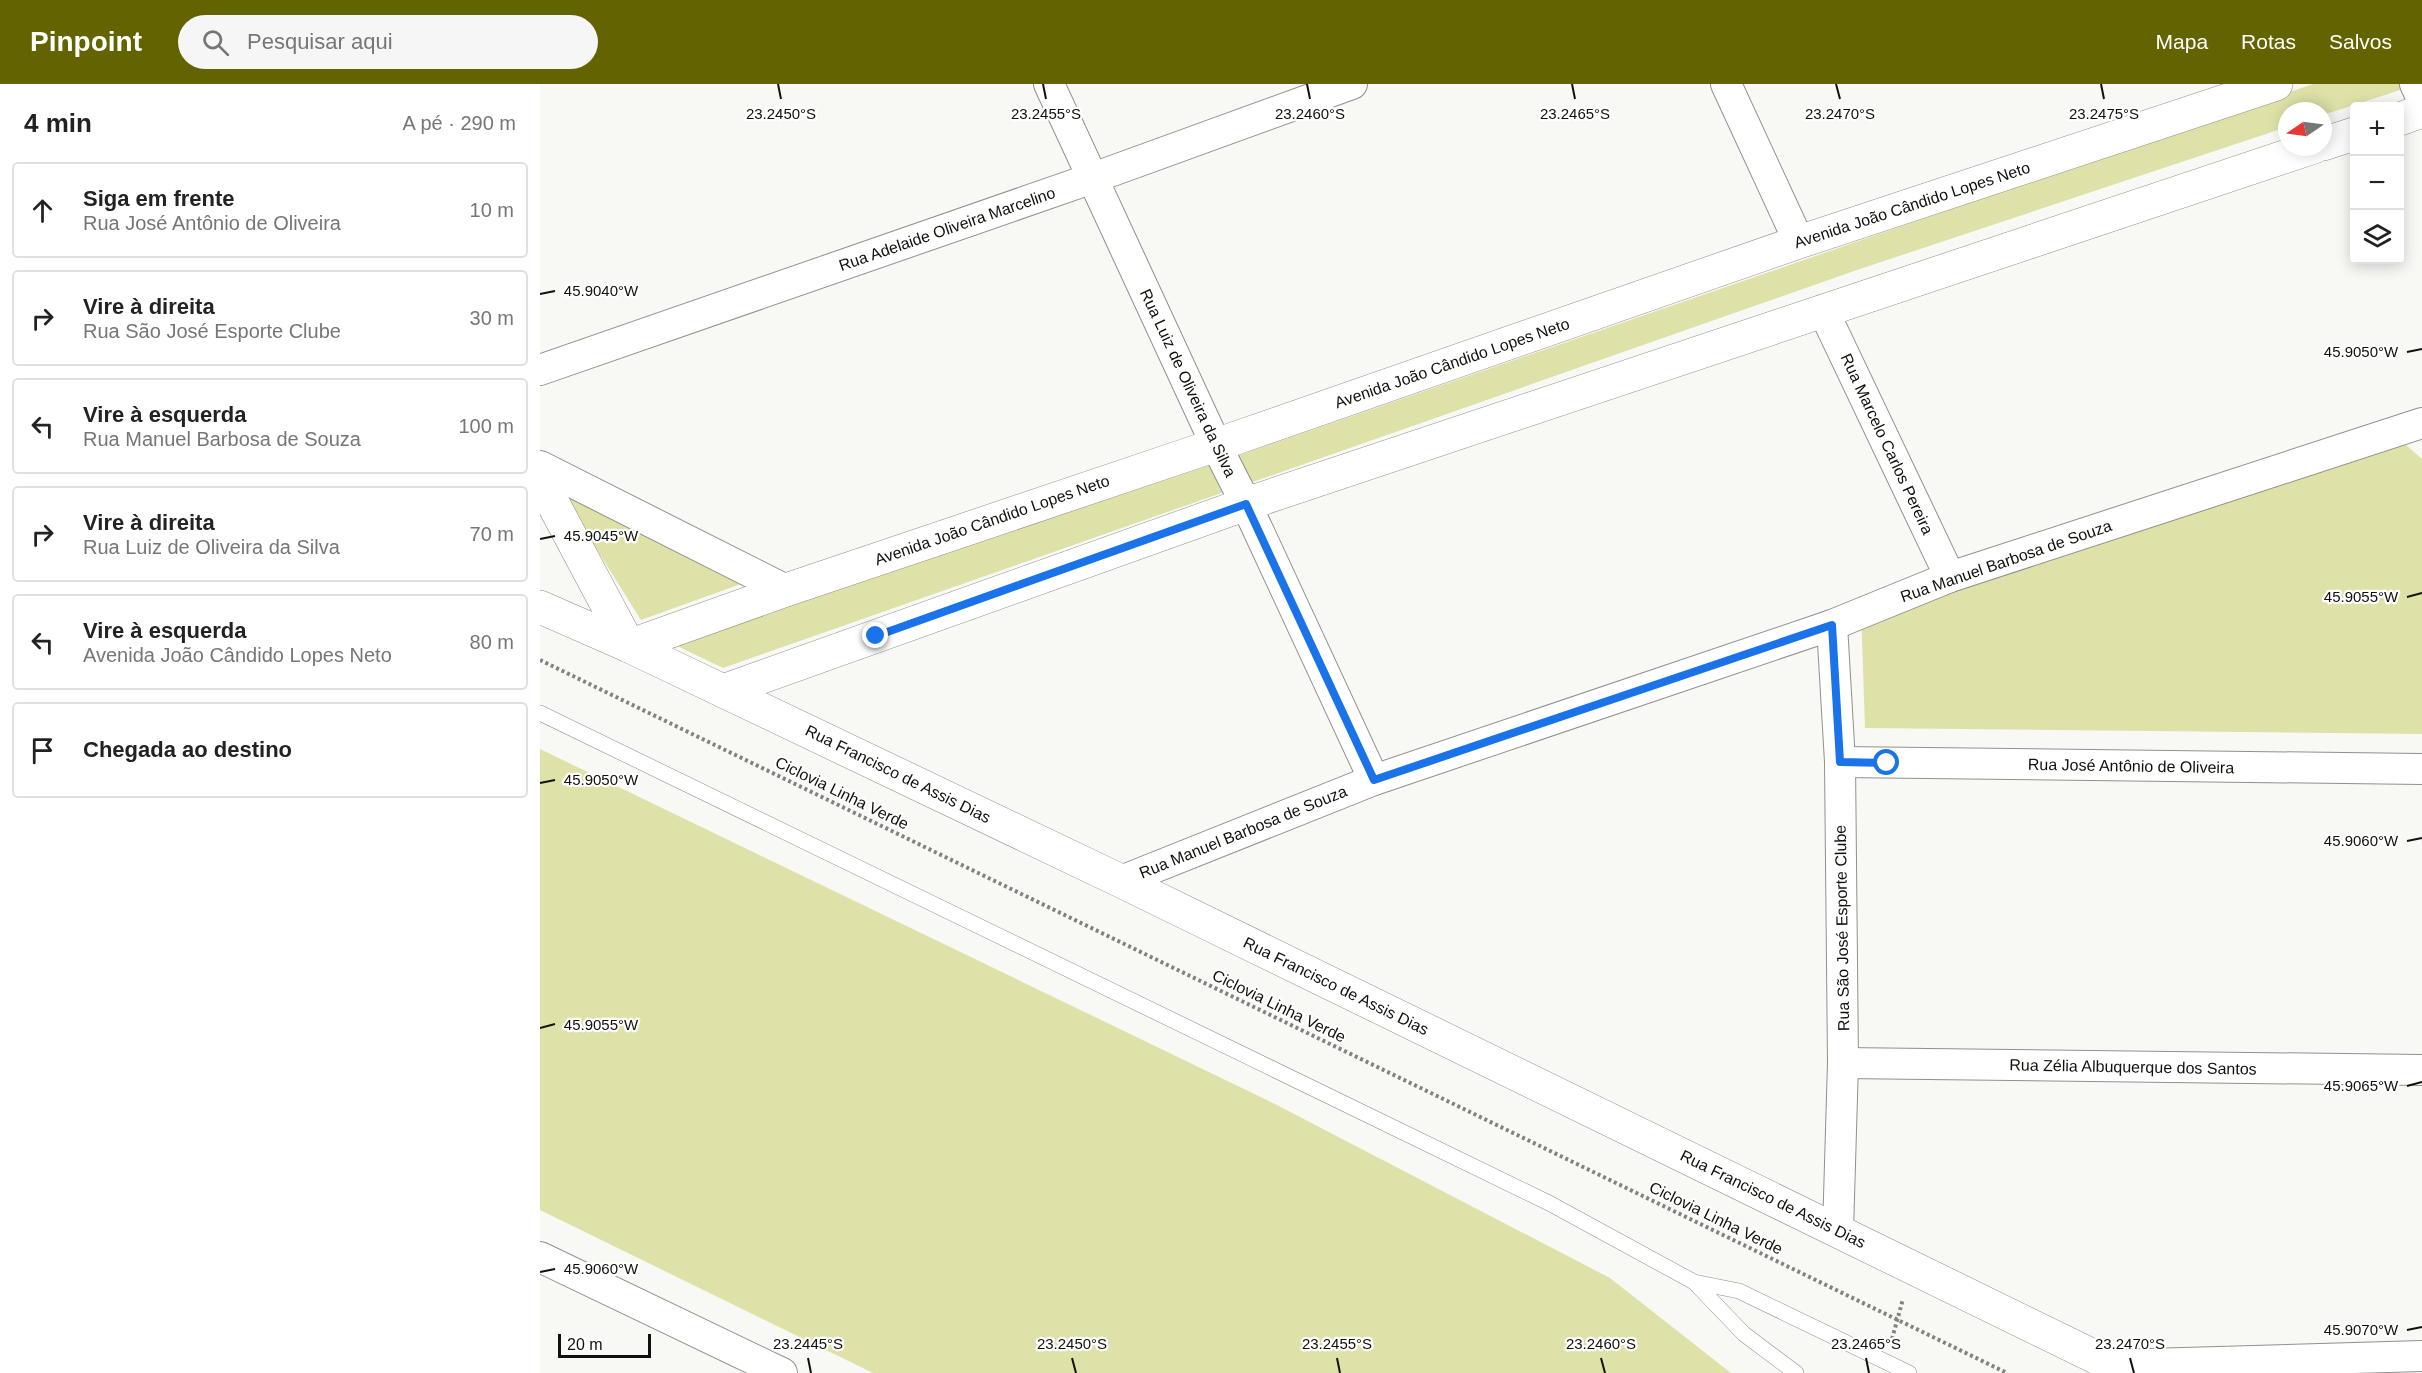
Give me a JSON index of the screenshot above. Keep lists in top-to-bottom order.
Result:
{
  "streets": {
    "street": [
      "Avenida João Cândido Lopes Neto",
      "Rua Adelaide Oliveira Marcelino",
      "Rua Luiz de Oliveira da Silva",
      "Rua Marcelo Carlos Pereira",
      "Rua Manuel Barbosa de Souza",
      "Rua José Antônio de Oliveira",
      "Rua Francisco de Assis Dias",
      "Rua São José Esporte Clube",
      "Rua Zélia Albuquerque dos Santos"
    ],
    "path": ["Ciclovia Linha Verde"]
  },
  "crossings": [
    ["Avenida João Cândido Lopes Neto", "Rua Luiz de Oliveira da Silva"],
    ["Avenida João Cândido Lopes Neto", "Rua Francisco de Assis Dias"],
    ["Rua Adelaide Oliveira Marcelino", "Rua Luiz de Oliveira da Silva"],
    ["Rua Luiz de Oliveira da Silva", "Rua Manuel Barbosa de Souza"],
    ["Rua Marcelo Carlos Pereira", "Rua Manuel Barbosa de Souza"],
    ["Rua Manuel Barbosa de Souza", "Rua Francisco de Assis Dias"],
    ["Rua Manuel Barbosa de Souza", "Rua São José Esporte Clube"],
    ["Rua José Antônio de Oliveira", "Rua São José Esporte Clube"],
    ["Rua Francisco de Assis Dias", "Rua São José Esporte Clube"],
    ["Rua São José Esporte Clube", "Rua Zélia Albuquerque dos Santos"]
  ],
  "scale_bar": "20 m",
  "north": "left",
  "page": {
    "header": "Pinpoint",
    "search": "Pesquisar aqui",
    "nav": ["Mapa", "Rotas", "Salvos"],
    "heading": ["4 min", "A pé · 290 m"],
    "map_buttons": ["+", "−"],
    "list": [
      ["Siga em frente", "Rua José Antônio de Oliveira", "10 m"],
      ["Vire à direita", "Rua São José Esporte Clube", "30 m"],
      ["Vire à esquerda", "Rua Manuel Barbosa de Souza", "100 m"],
      ["Vire à direita", "Rua Luiz de Oliveira da Silva", "70 m"],
      ["Vire à esquerda", "Avenida João Cândido Lopes Neto", "80 m"],
      "Chegada ao destino"
    ],
    "scale": "20 m"
  },
  "coordinates": [
    "23.2450°S",
    "23.2455°S",
    "23.2460°S",
    "23.2465°S",
    "23.2470°S",
    "23.2475°S",
    "45.9040°W",
    "45.9050°W",
    "45.9045°W",
    "45.9055°W",
    "45.9060°W",
    "45.9065°W",
    "45.9070°W",
    "23.2445°S"
  ]
}
